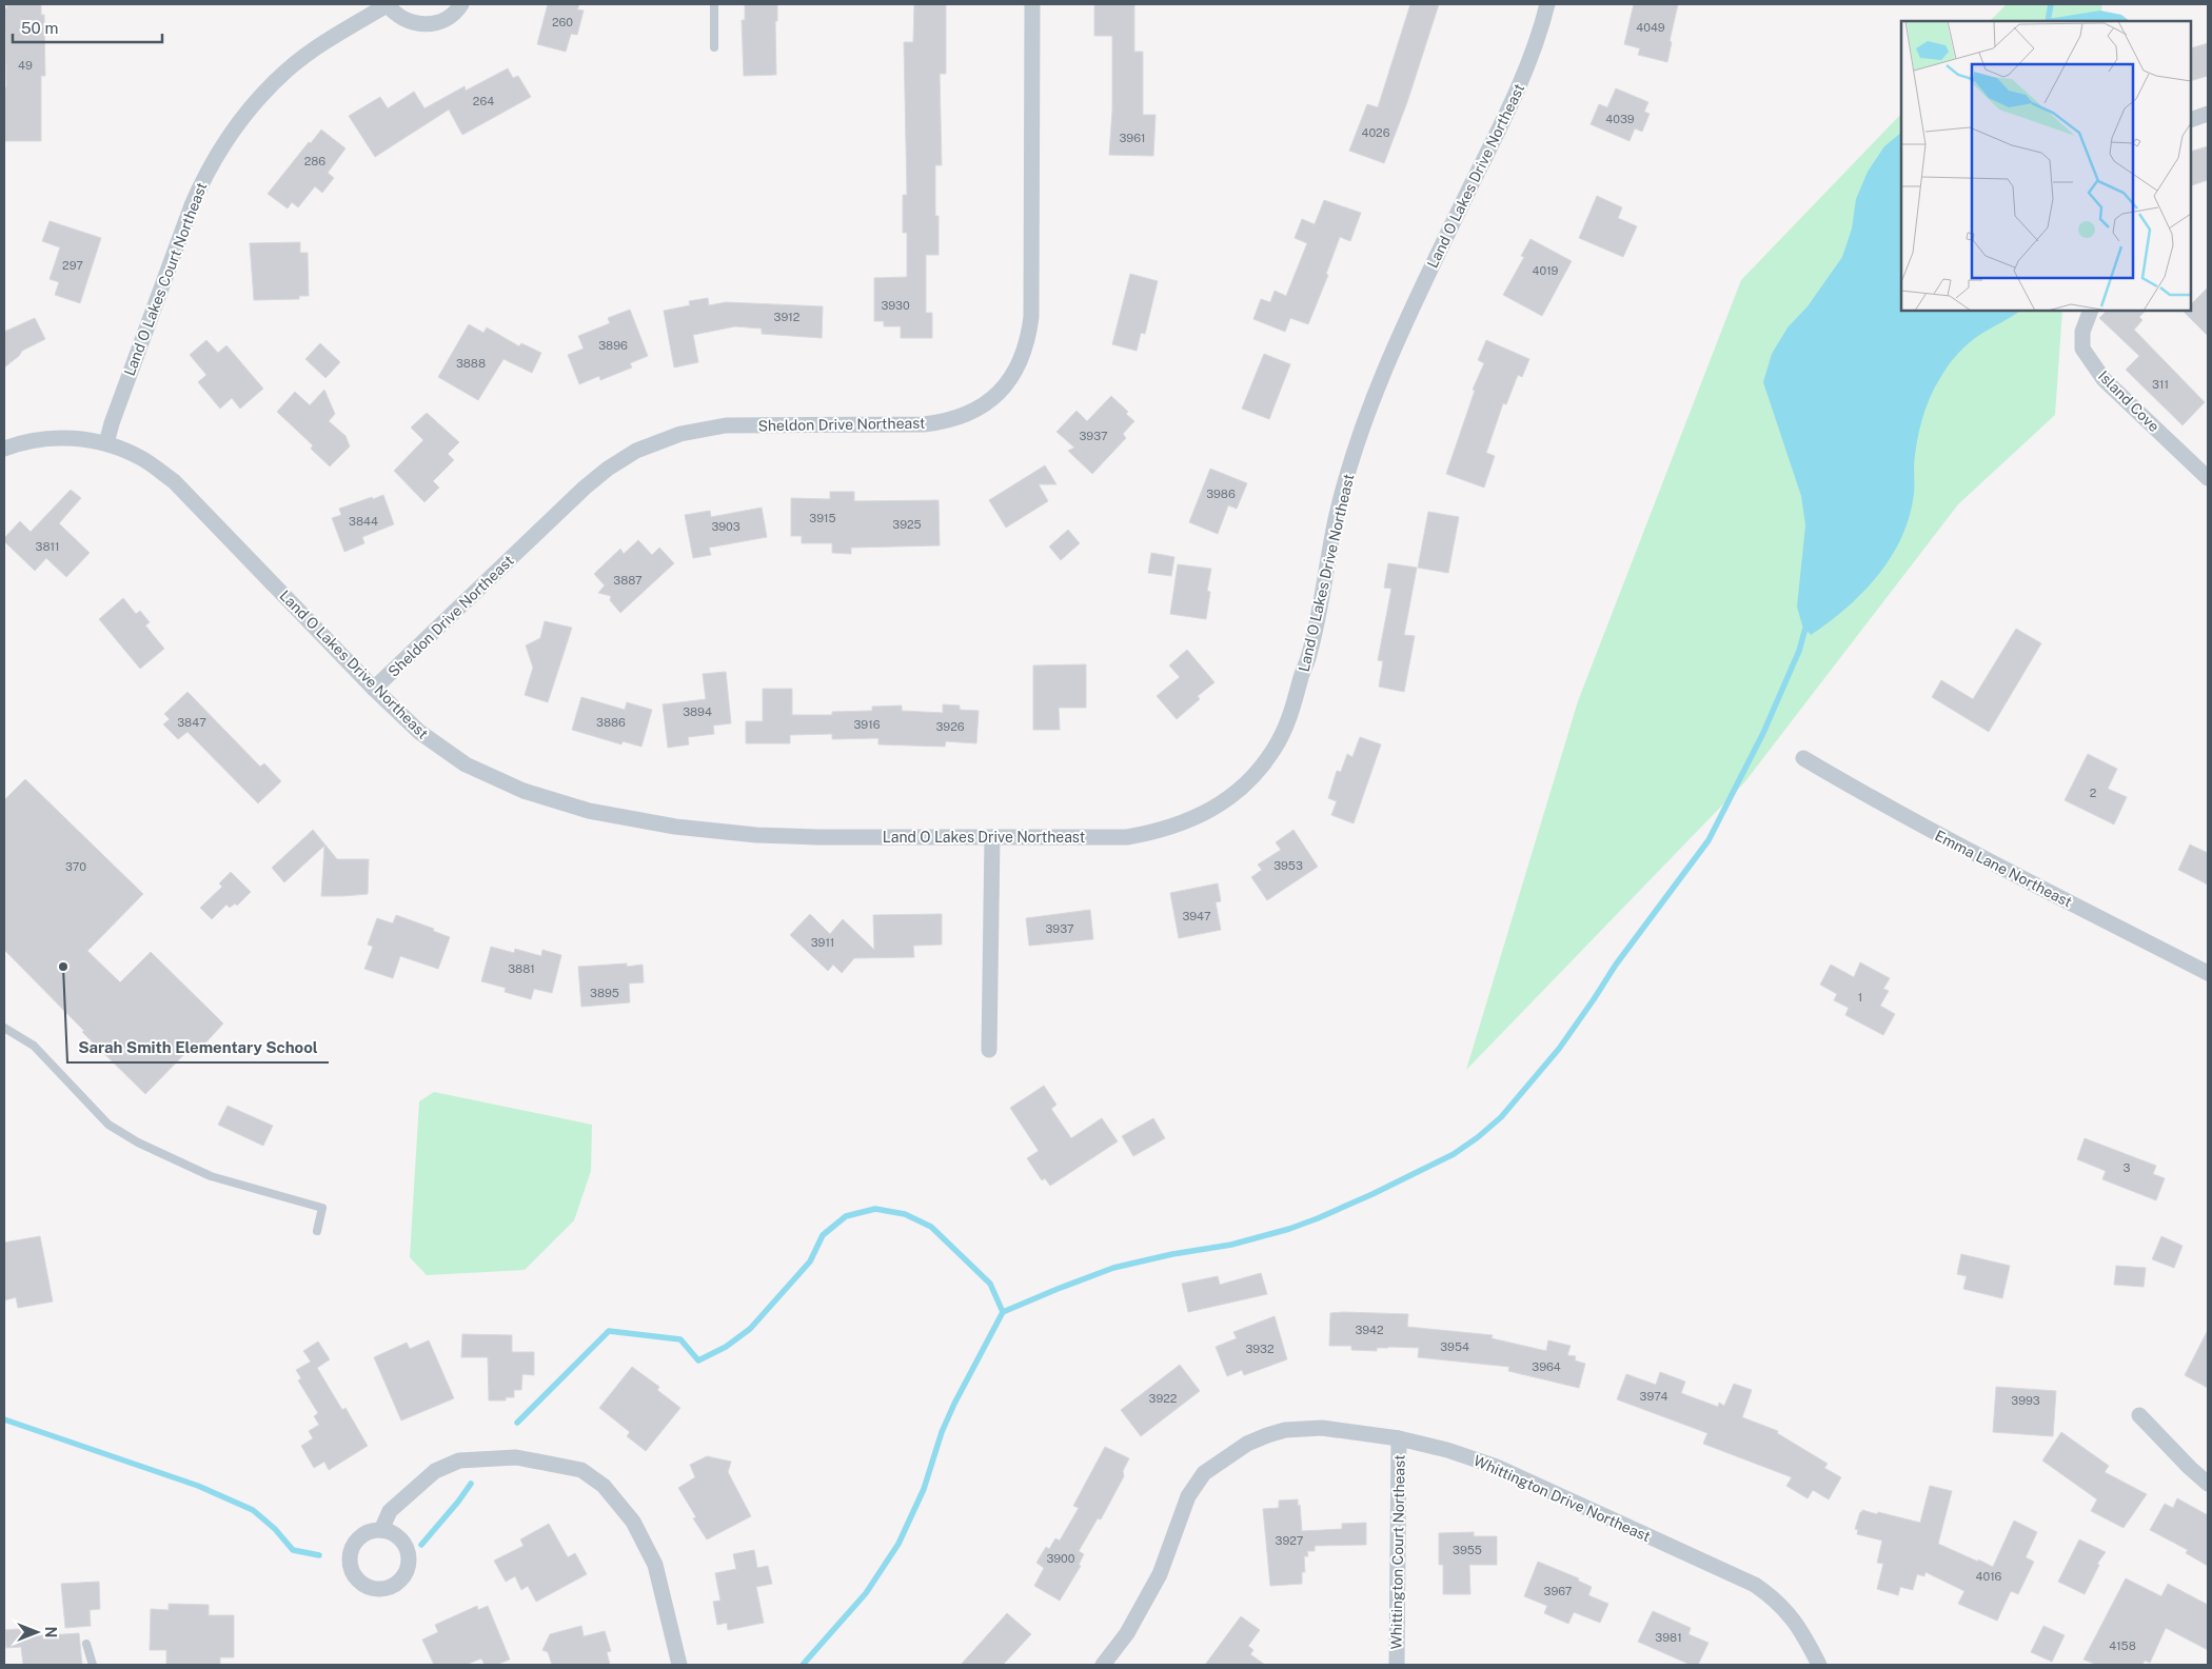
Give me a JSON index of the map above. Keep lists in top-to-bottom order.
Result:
{
  "streets": {
    "street": [
      "Land O Lakes Drive Northeast",
      "Land O Lakes Court Northeast",
      "Island Cove",
      "Sheldon Drive Northeast",
      "Emma Lane Northeast",
      "Whittington Drive Northeast",
      "Whittington Court Northeast"
    ]
  },
  "crossings": [
    ["Land O Lakes Drive Northeast", "Land O Lakes Court Northeast"],
    ["Land O Lakes Drive Northeast", "Sheldon Drive Northeast"],
    ["Whittington Drive Northeast", "Whittington Court Northeast"]
  ],
  "places": ["Sarah Smith Elementary School"],
  "house_numbers": [
    "260",
    "4049",
    "49",
    "264",
    "4039",
    "4026",
    "3961",
    "286",
    "297",
    "4019",
    "3930",
    "3912",
    "3896",
    "3888",
    "311",
    "3937",
    "3986",
    "3915",
    "3844",
    "3925",
    "3903",
    "3811",
    "3887",
    "3894",
    "3847",
    "3886",
    "3916",
    "3926",
    "2",
    "3953",
    "370",
    "3947",
    "3937",
    "3911",
    "3881",
    "3895",
    "1",
    "3",
    "3942",
    "3954",
    "3932",
    "3964",
    "3974",
    "3922",
    "3993",
    "3927",
    "3955",
    "3900",
    "4016",
    "3967",
    "3981",
    "4158"
  ],
  "scale_bar": "50 m",
  "north": "right"
}
